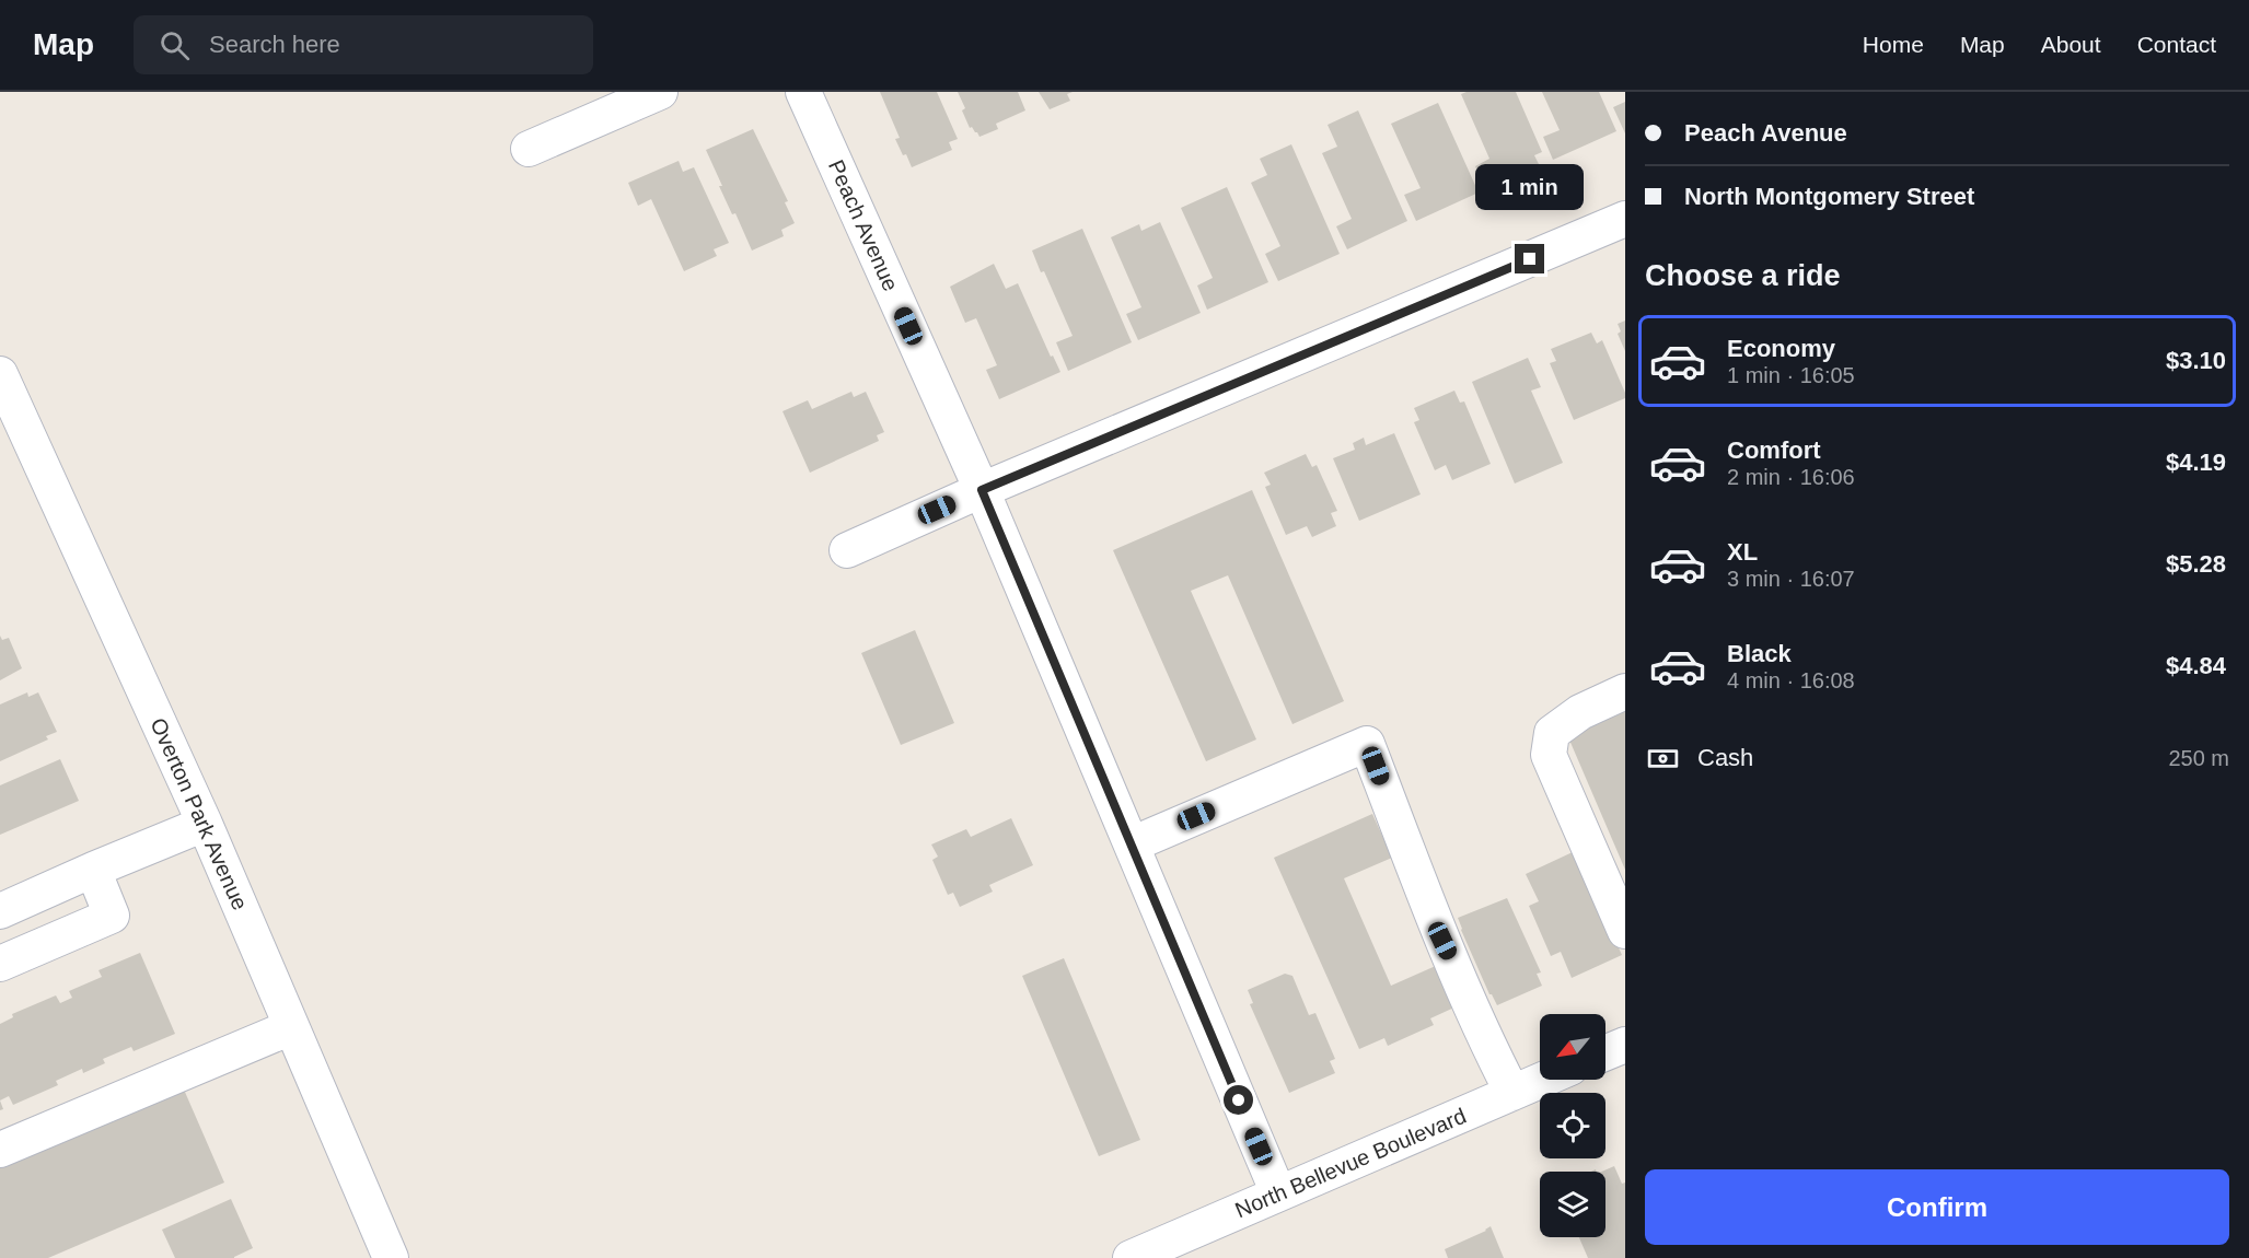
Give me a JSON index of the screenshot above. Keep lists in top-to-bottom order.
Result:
{
  "streets": {
    "street": ["Peach Avenue", "Overton Park Avenue", "North Bellevue Boulevard"]
  },
  "crossings": [
    ["Peach Avenue", "North Bellevue Boulevard"]
  ],
  "north": "bottom left",
  "page": {
    "header": "Map",
    "search": "Search here",
    "nav": [
      "Home",
      "Map",
      "About",
      "Contact"
    ],
    "banner": ["Peach Avenue", "North Montgomery Street"],
    "bubble": "1 min",
    "heading": "Choose a ride",
    "list": [
      {
        "name": "Economy",
        "note": "1 min · 16:05",
        "value": "$3.10"
      },
      {
        "name": "Comfort",
        "note": "2 min · 16:06",
        "value": "$4.19"
      },
      {
        "name": "XL",
        "note": "3 min · 16:07",
        "value": "$5.28"
      },
      {
        "name": "Black",
        "note": "4 min · 16:08",
        "value": "$4.84"
      }
    ],
    "pay": ["Cash", "250 m"],
    "buttons": "Confirm"
  }
}
